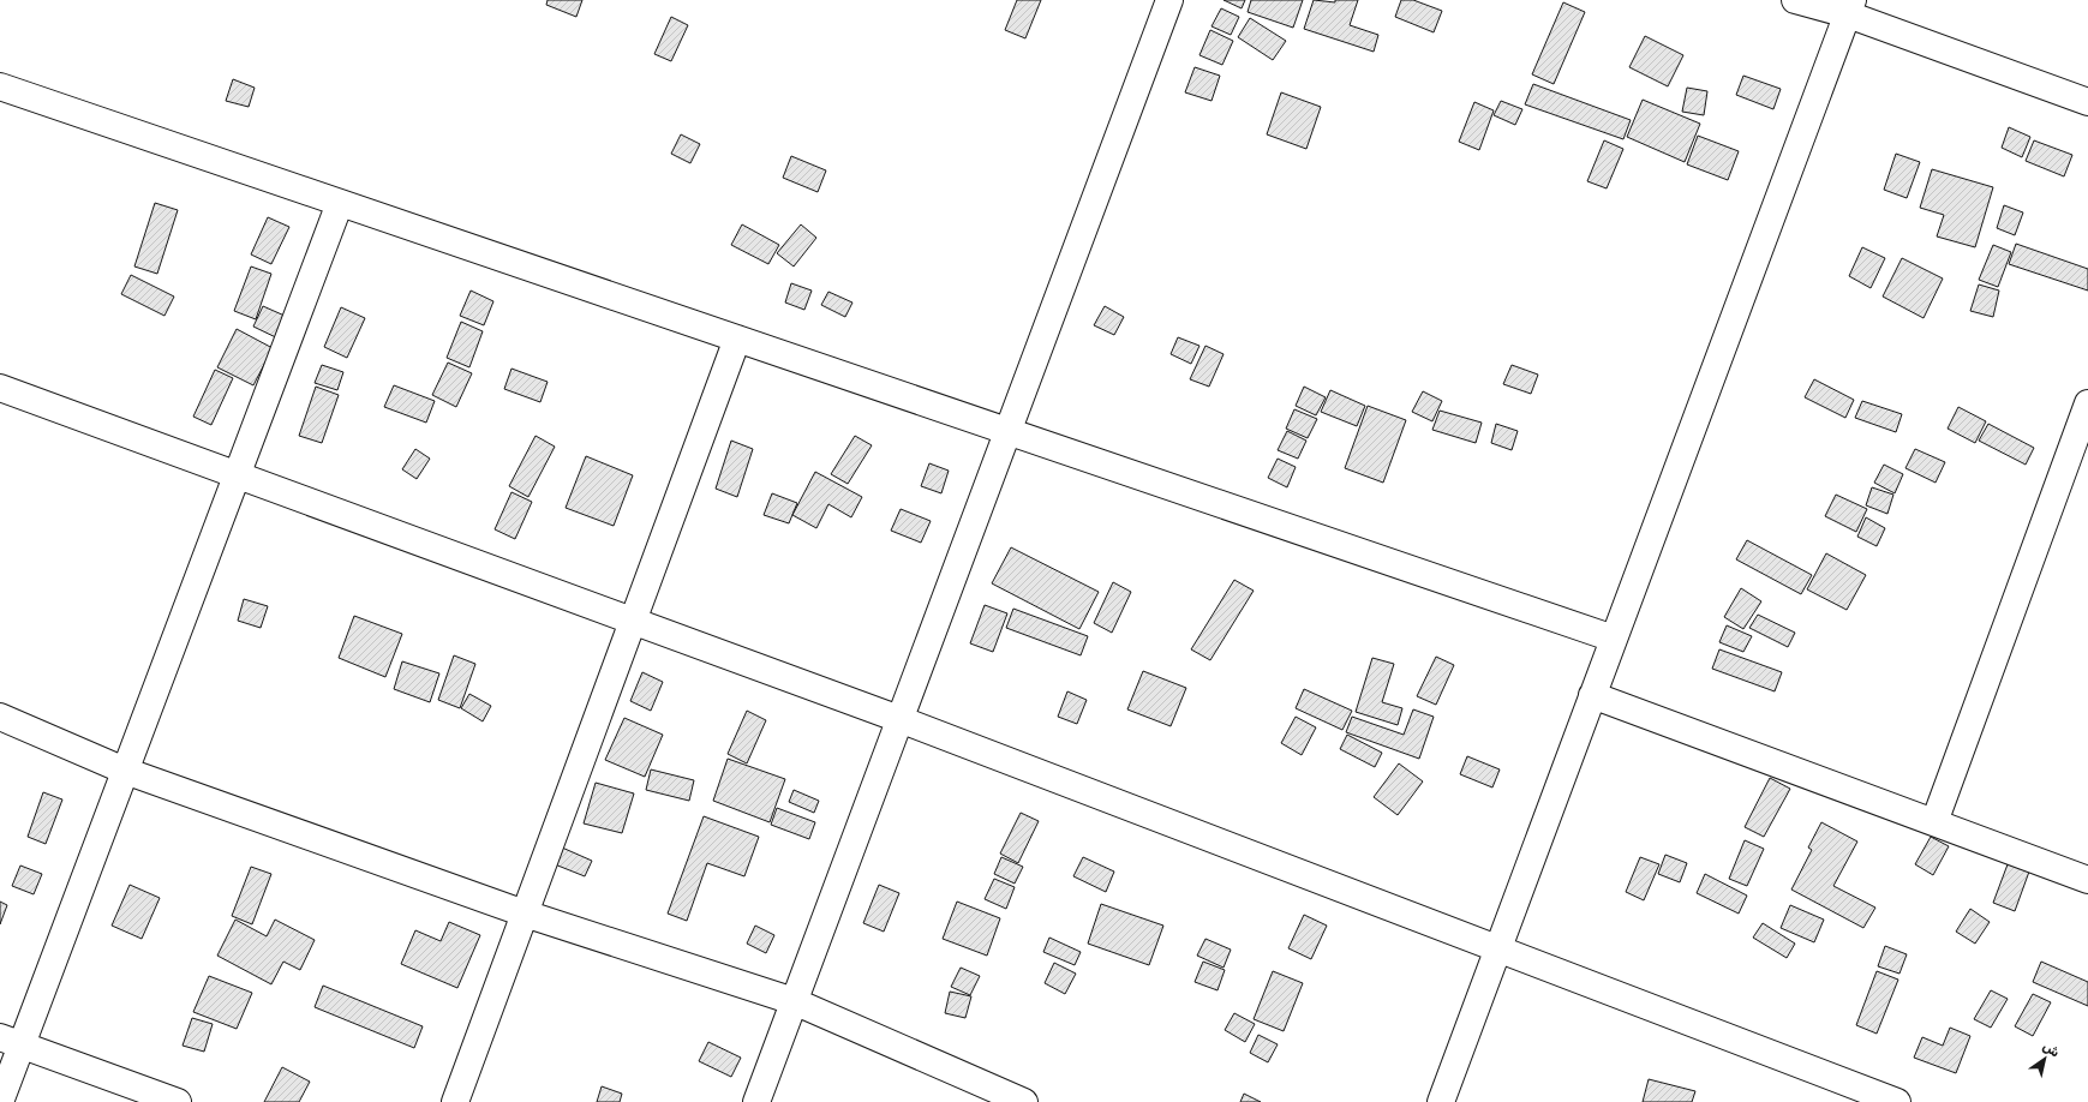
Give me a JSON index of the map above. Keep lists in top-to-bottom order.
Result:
{
  "north": "top right"
}
